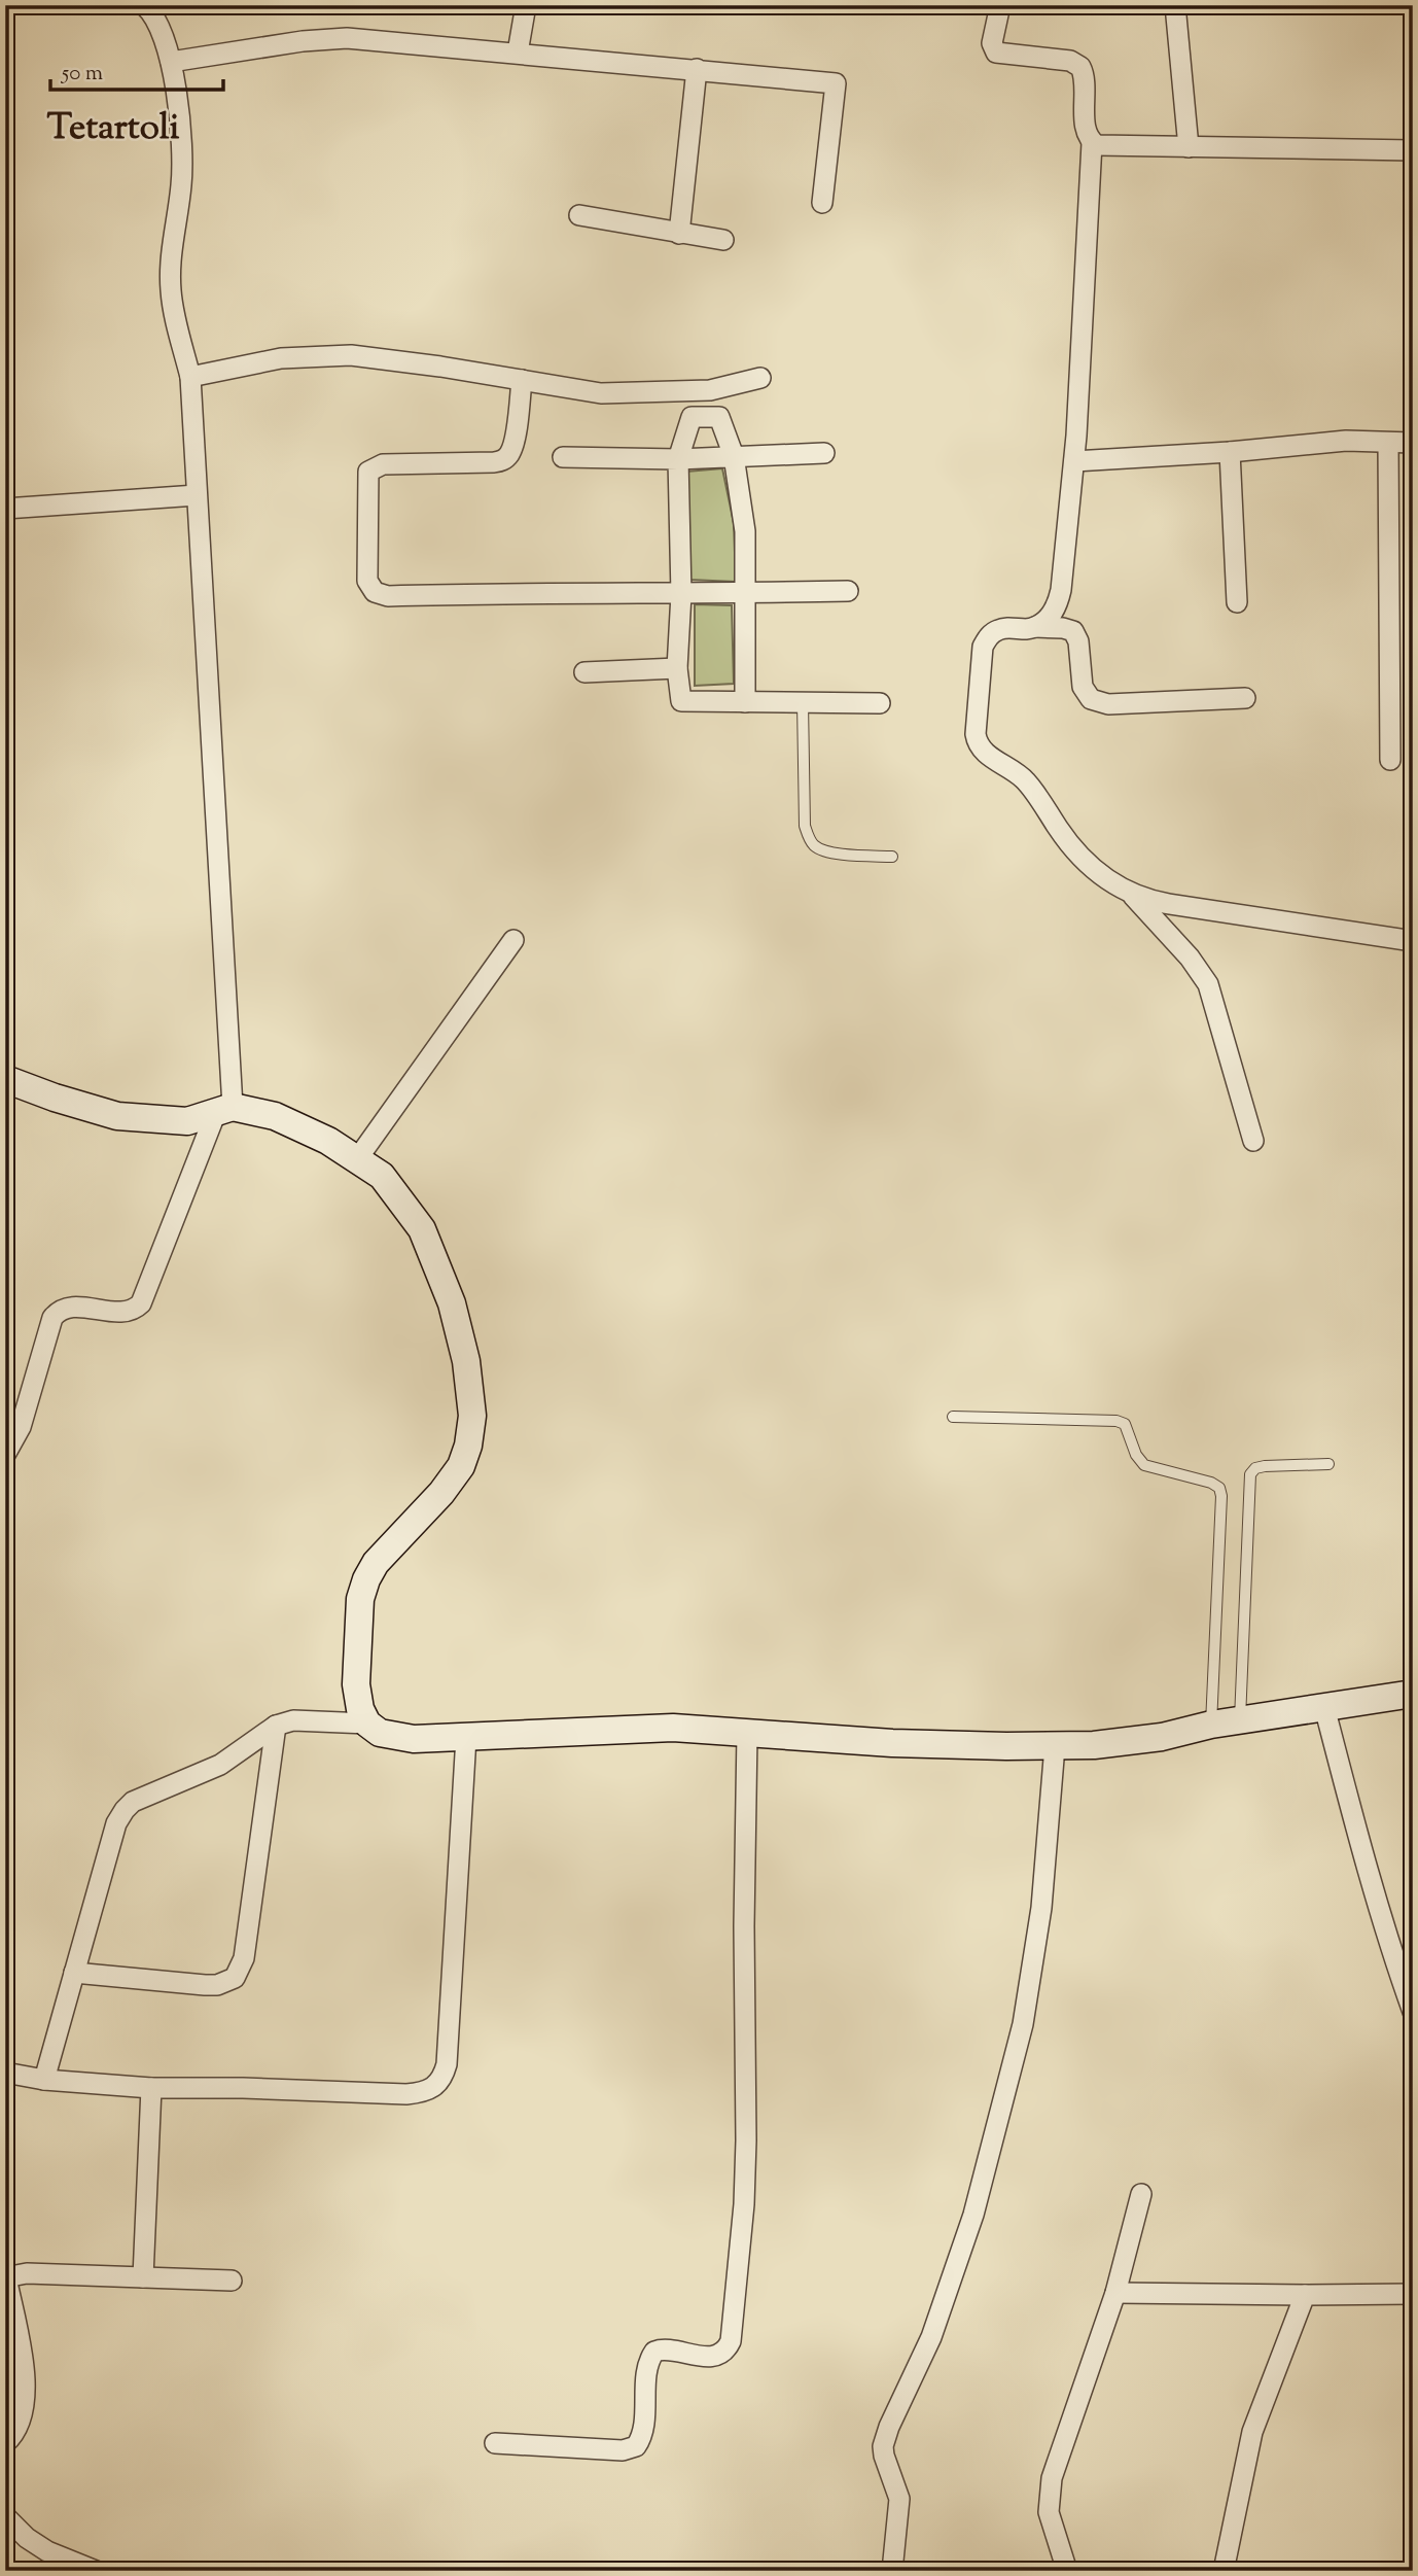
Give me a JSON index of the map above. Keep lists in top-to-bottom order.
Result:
{
  "districts": ["Tetartoli"],
  "scale_bar": "50 m"
}
